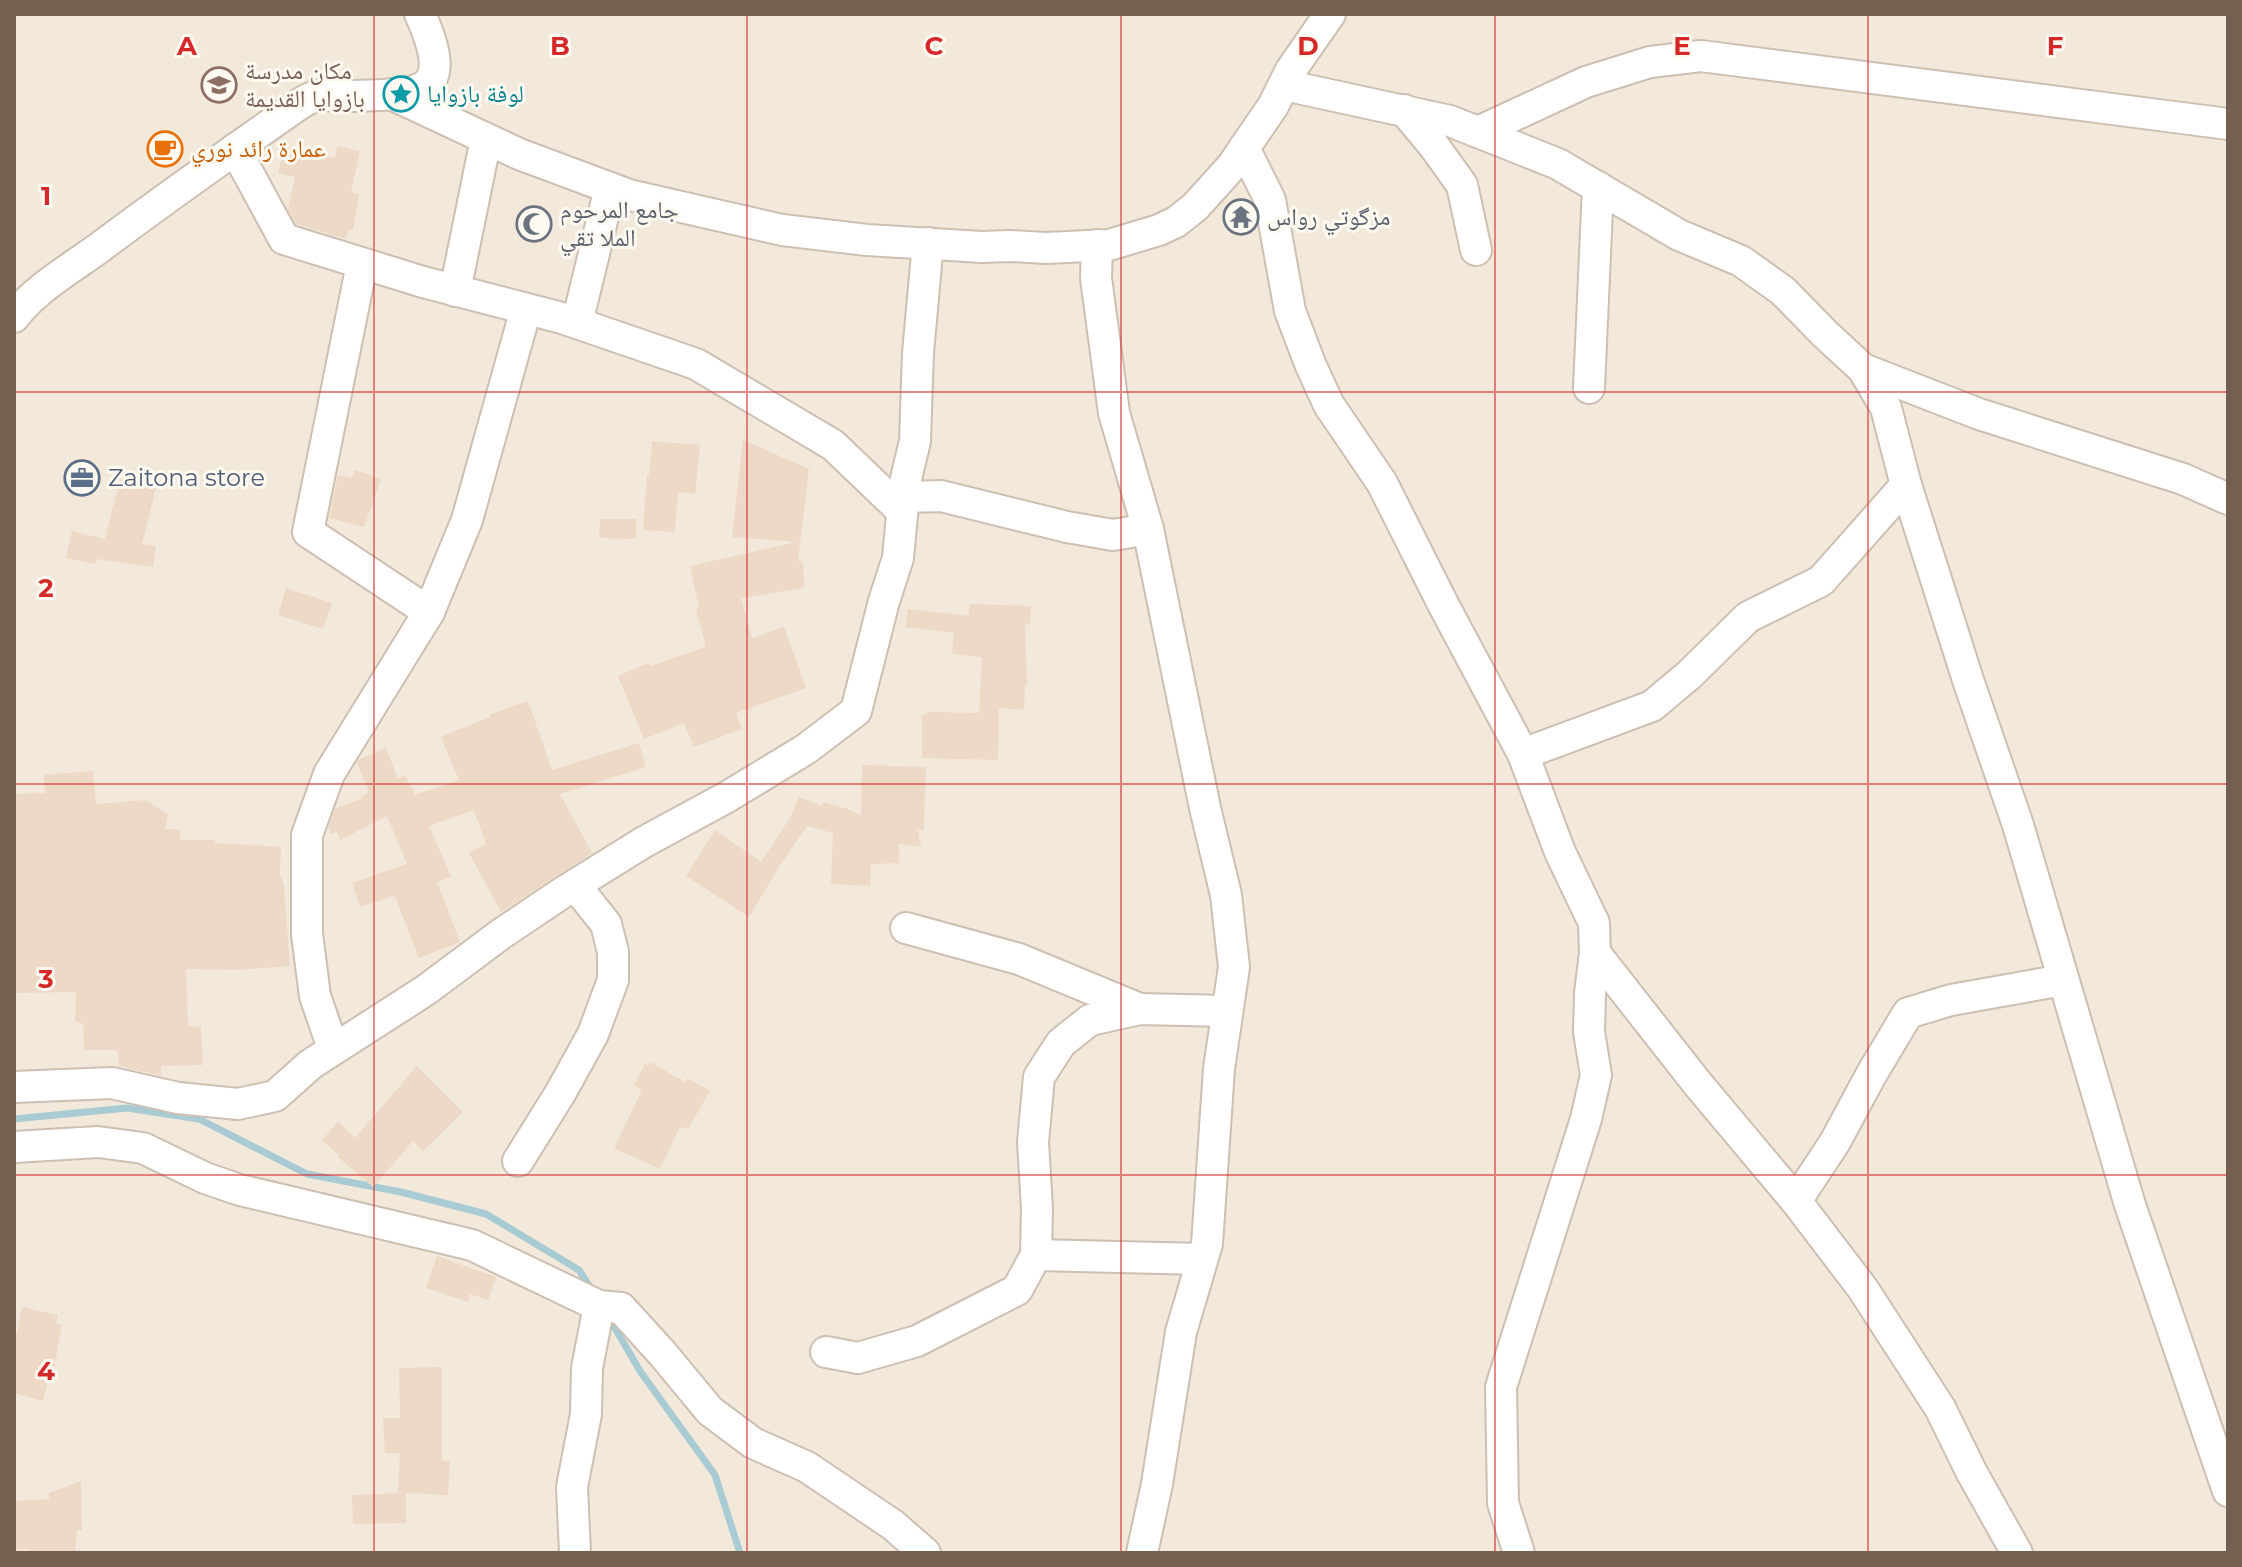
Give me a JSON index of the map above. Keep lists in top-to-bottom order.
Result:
{
  "places": {
    "school or university": ["مكان مدرسة بازوايا القديمة"],
    "place": ["لوفة بازوايا"],
    "cafe": ["عمارة رائد نوري"],
    "temple": ["مزگوتي رواس"],
    "mosque": ["جامع المرحوم الملا تقي"],
    "office": ["Zaitona store"]
  },
  "grid": {
    "columns": [
      "A",
      "B",
      "C",
      "D",
      "E",
      "F"
    ],
    "rows": [
      "1",
      "2",
      "3",
      "4"
    ]
  }
}
